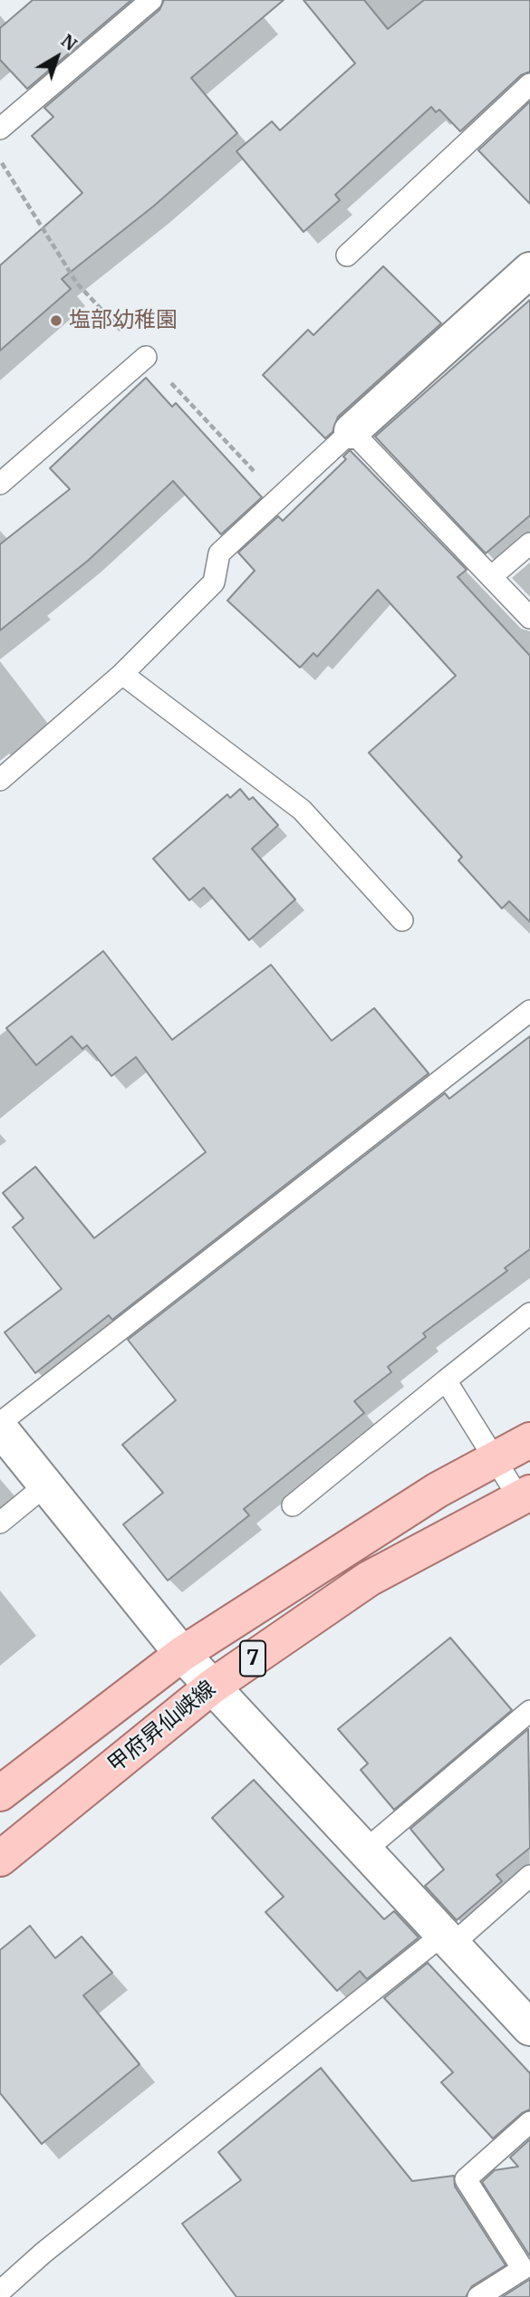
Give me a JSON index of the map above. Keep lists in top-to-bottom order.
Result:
{
  "streets": {
    "main road": ["7", "甲府昇仙峡線"]
  },
  "places": ["塩部幼稚園"],
  "north": "top right"
}
